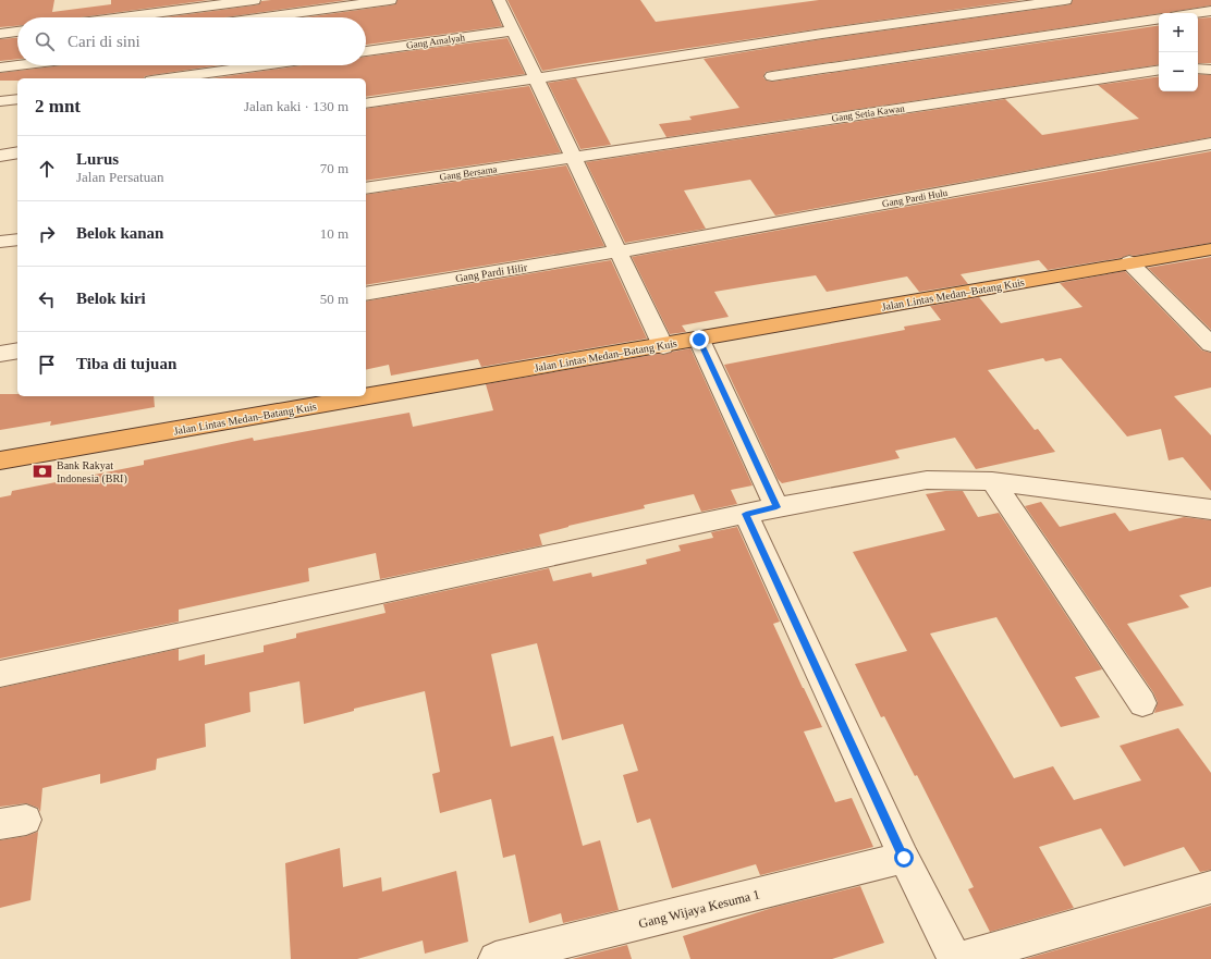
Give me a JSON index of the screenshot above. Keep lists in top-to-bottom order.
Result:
{
  "streets": {
    "highway": ["Jalan Lintas Medan–Batang Kuis"],
    "street": [
      "Gang Amalyah",
      "Gang Setia Kawan",
      "Gang Bersama",
      "Gang Pardi Hulu",
      "Gang Pardi Hilir",
      "Gang Wijaya Kesuma 1"
    ]
  },
  "crossings": [
    ["Gang Setia Kawan", "Gang Bersama"],
    ["Gang Pardi Hulu", "Gang Pardi Hilir"]
  ],
  "places": {
    "bank": ["Bank Rakyat Indonesia (BRI)"]
  },
  "page": {
    "map_buttons": ["+", "−"],
    "search": "Cari di sini",
    "heading": ["2 mnt", "Jalan kaki · 130 m"],
    "list": [
      ["Lurus", "Jalan Persatuan", "70 m"],
      ["Belok kanan", "10 m"],
      ["Belok kiri", "50 m"],
      "Tiba di tujuan"
    ]
  }
}
